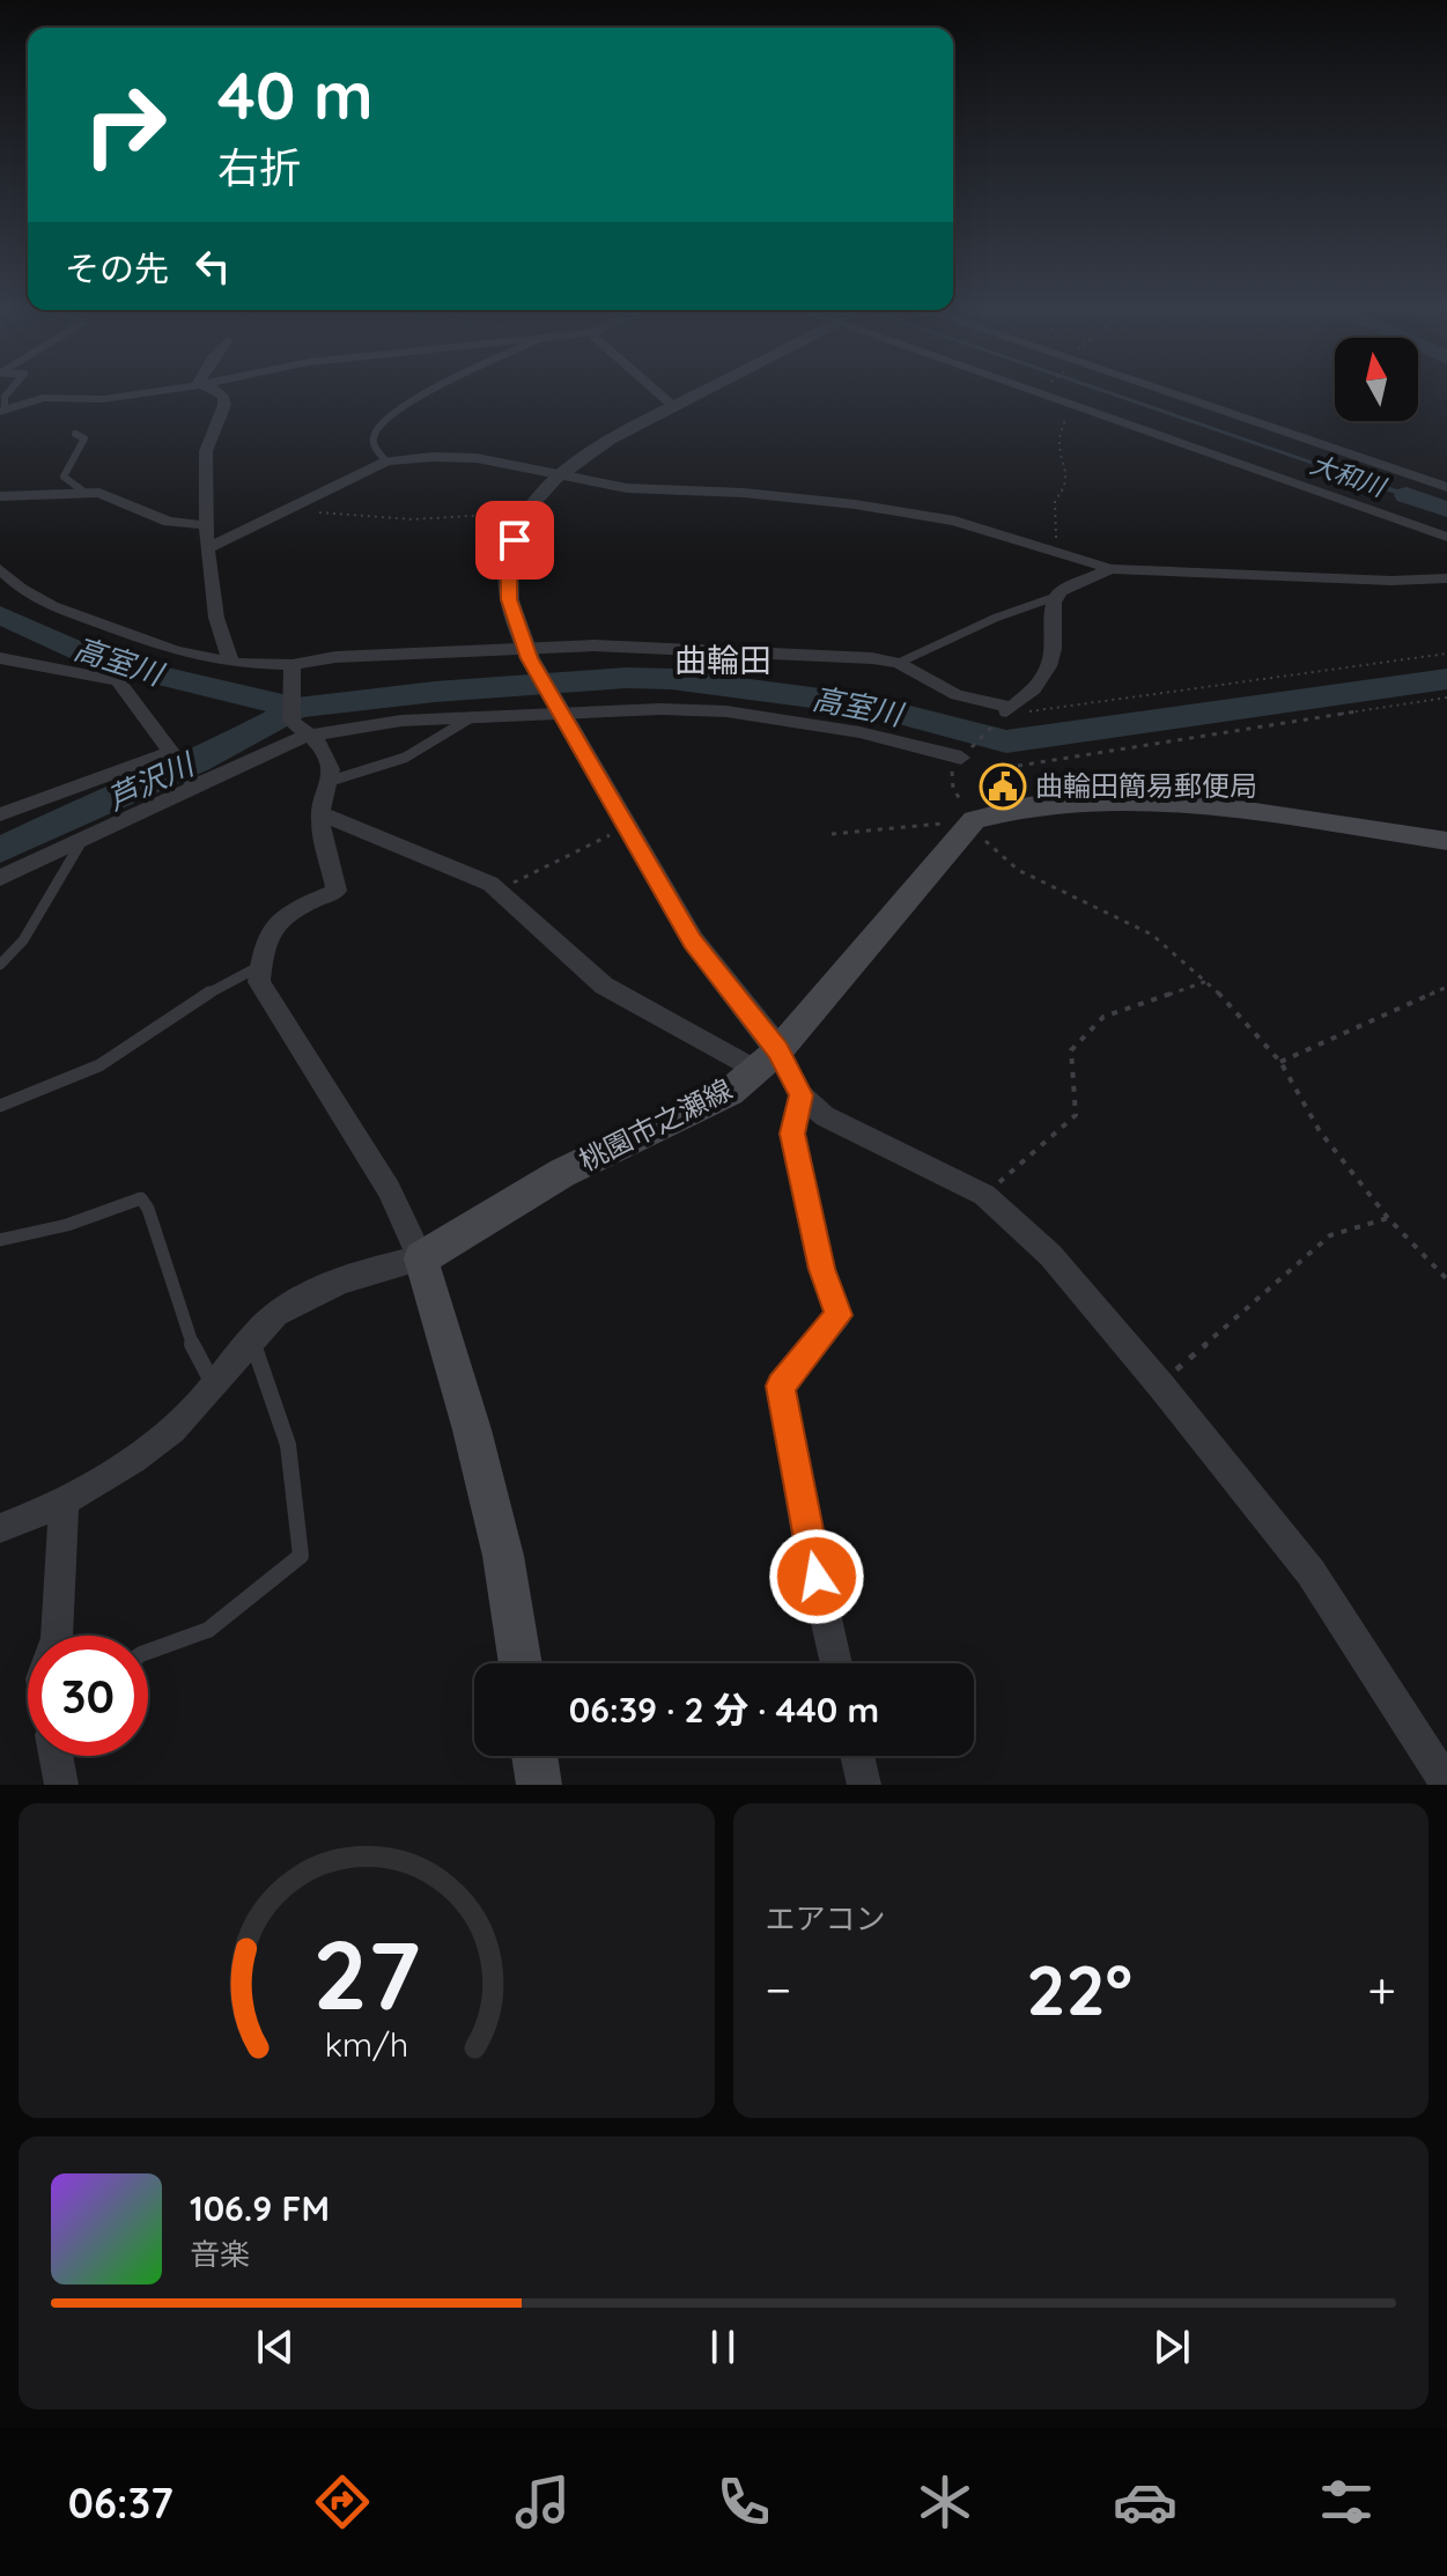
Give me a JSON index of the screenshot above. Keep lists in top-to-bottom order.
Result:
{
  "streets": {
    "main road": ["桃園市之瀬線"]
  },
  "districts": ["曲輪田"],
  "water": ["大和川", "高室川", "芦沢川"],
  "places": {
    "public building": ["曲輪田簡易郵便局"]
  },
  "north": "top",
  "page": {
    "turn": ["40 m", "右折"],
    "then": "その先",
    "limit": "30",
    "trip": "06:39 · 2 分 · 440 m",
    "tile": "エアコン",
    "heat": ["−", "22°", "+"],
    "song": ["106.9 FM", "音楽"],
    "tabs": "06:37",
    "gauge": ["27", "km/h"]
  }
}
